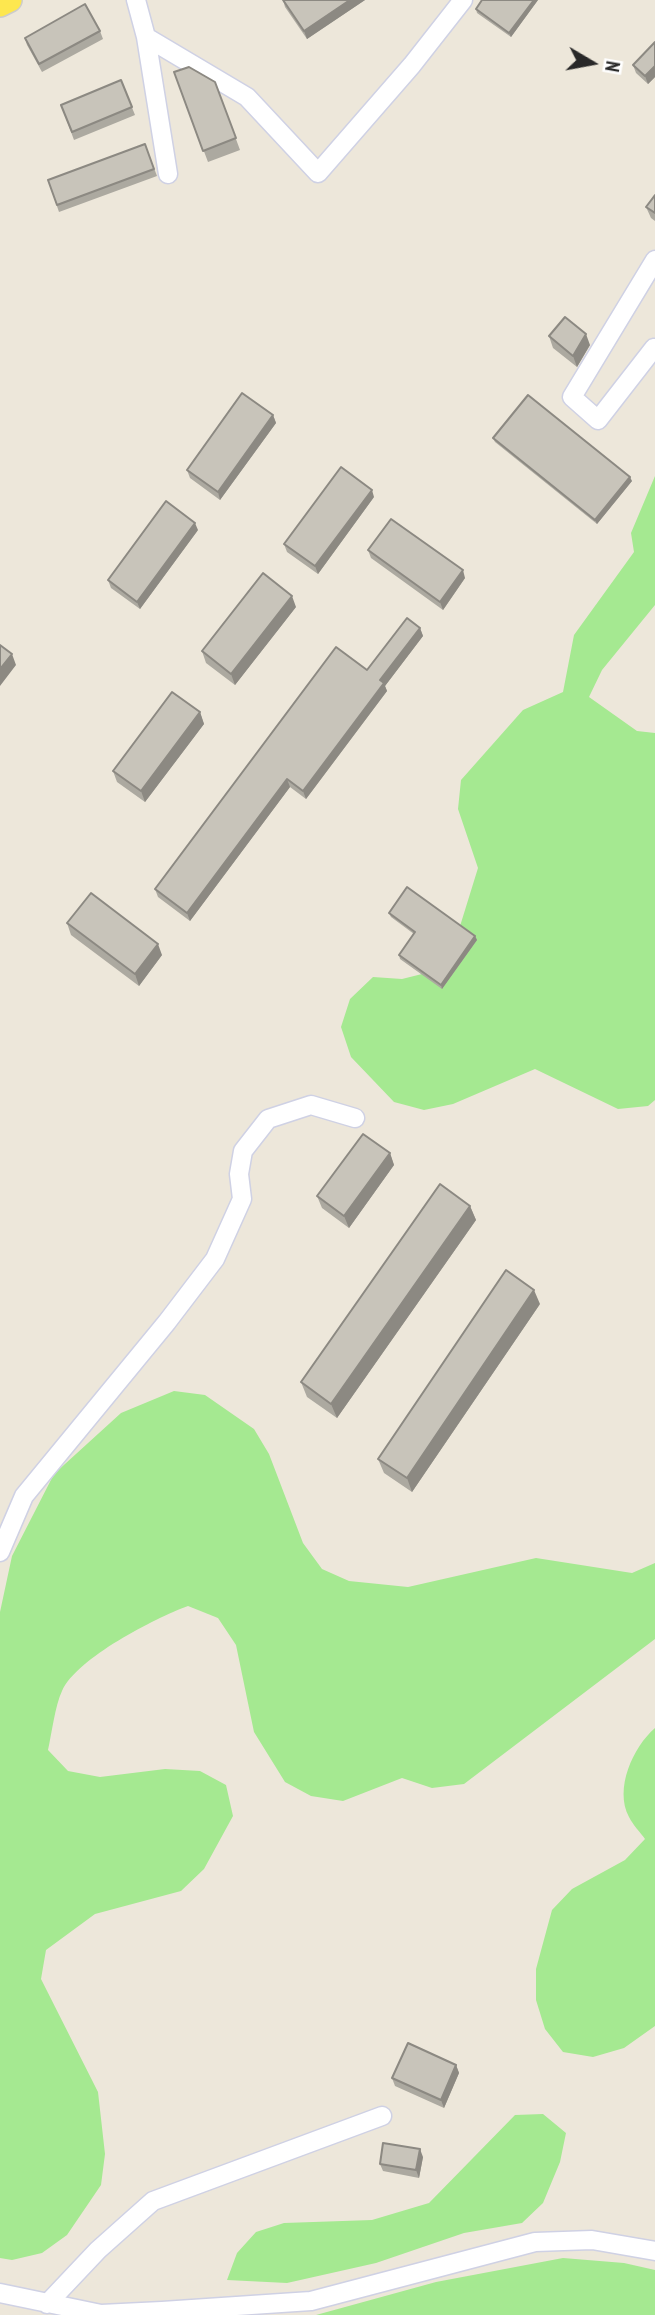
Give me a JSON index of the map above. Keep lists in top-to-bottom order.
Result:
{
  "north": "right"
}
